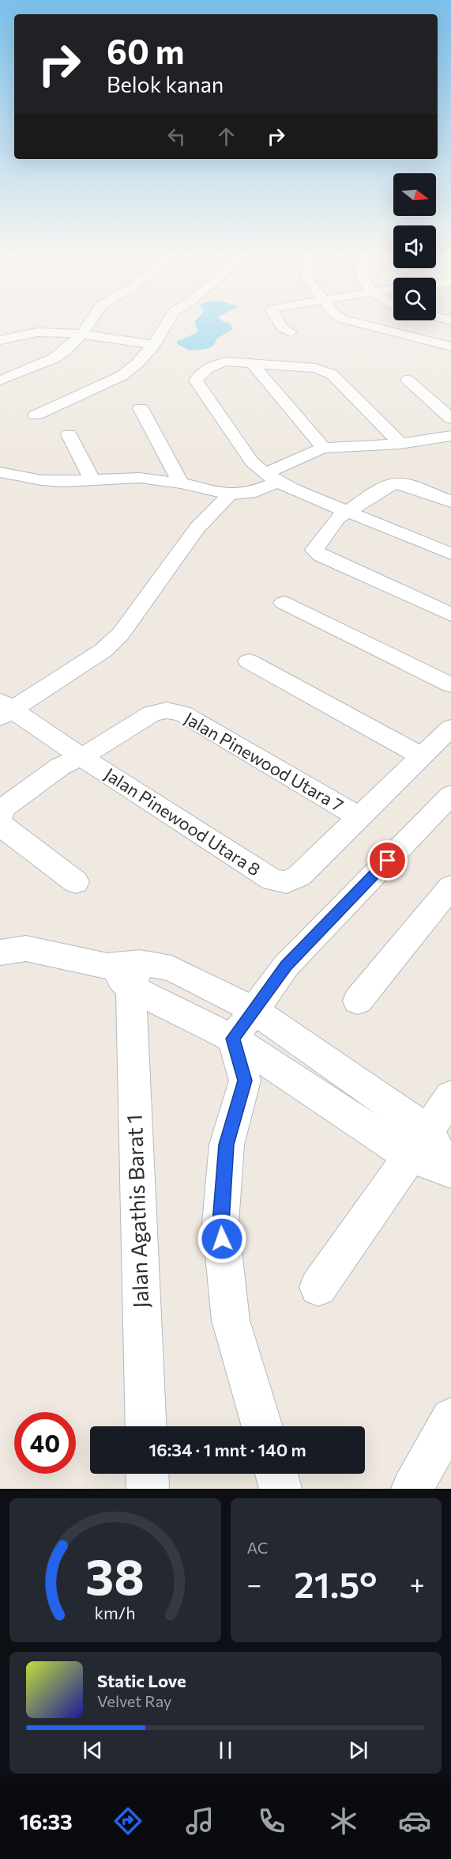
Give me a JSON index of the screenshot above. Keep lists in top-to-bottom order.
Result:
{
  "streets": {
    "street": ["Jalan Pinewood Utara 7", "Jalan Pinewood Utara 8", "Jalan Agathis Barat 1"]
  },
  "crossings": [
    ["Jalan Pinewood Utara 7", "Jalan Pinewood Utara 8"]
  ],
  "north": "right",
  "page": {
    "turn": ["60 m", "Belok kanan"],
    "limit": "40",
    "trip": "16:34 · 1 mnt · 140 m",
    "tile": "AC",
    "heat": ["−", "21.5°", "+"],
    "song": ["Static Love", "Velvet Ray"],
    "tabs": "16:33",
    "gauge": ["38", "km/h"]
  }
}
